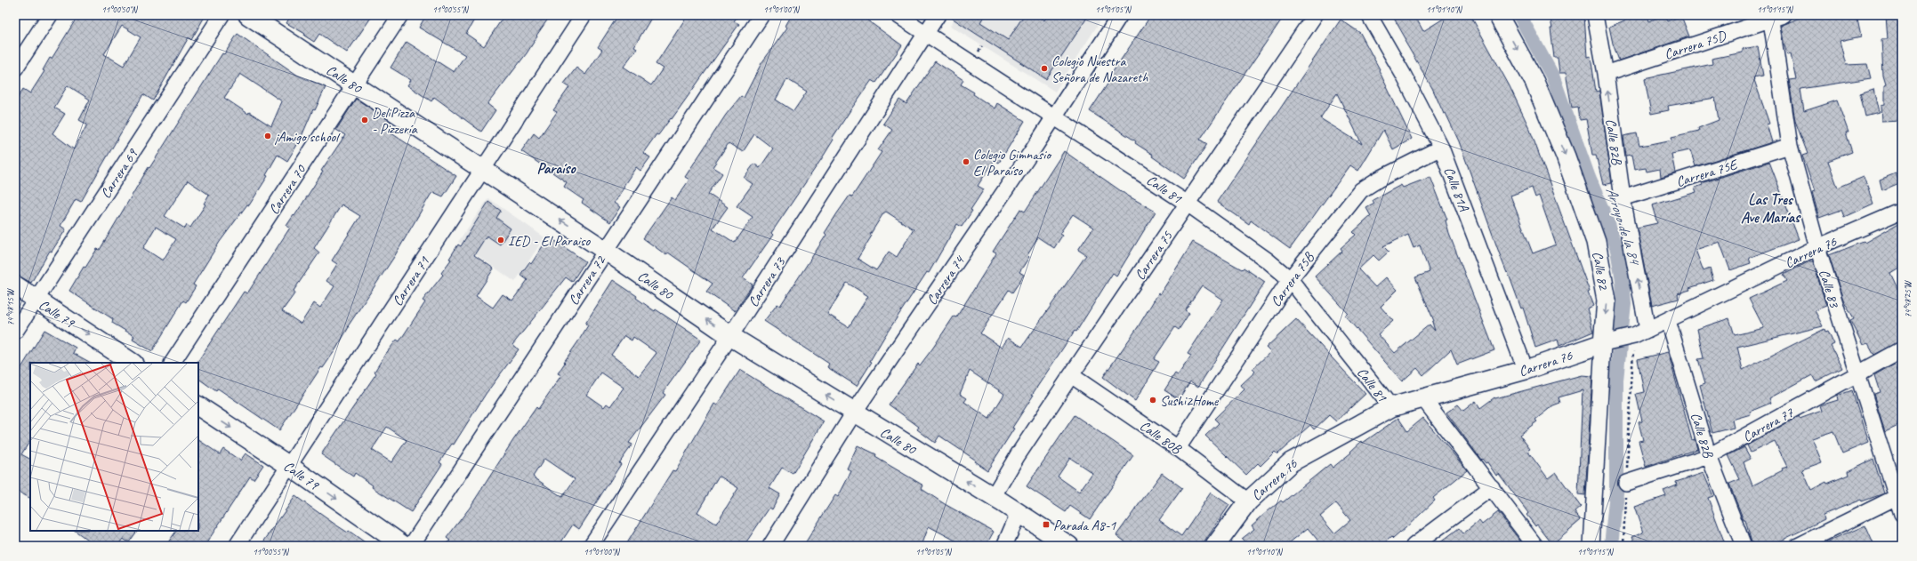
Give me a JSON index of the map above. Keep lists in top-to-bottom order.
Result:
{
  "streets": {
    "street": [
      "Carrera 75D",
      "Calle 80",
      "Calle 82B",
      "Carrera 75E",
      "Carrera 69",
      "Calle 81",
      "Calle 81A",
      "Carrera 70",
      "Carrera 76",
      "Carrera 75",
      "Calle 82",
      "Carrera 75B",
      "Carrera 72",
      "Carrera 74",
      "Carrera 71",
      "Carrera 73",
      "Calle 83",
      "Calle 79",
      "Carrera 77",
      "Calle 80B"
    ]
  },
  "crossings": [
    ["Carrera 75D", "Calle 82B"],
    ["Carrera 75D", "Calle 83"],
    ["Calle 80", "Carrera 70"],
    ["Calle 80", "Carrera 75"],
    ["Calle 80", "Carrera 72"],
    ["Calle 80", "Carrera 74"],
    ["Calle 80", "Carrera 71"],
    ["Calle 80", "Carrera 73"],
    ["Calle 82B", "Carrera 75E"],
    ["Calle 82B", "Carrera 76"],
    ["Calle 82B", "Carrera 77"],
    ["Carrera 75E", "Calle 83"],
    ["Carrera 69", "Calle 79"],
    ["Calle 81", "Carrera 76"],
    ["Calle 81", "Carrera 75"],
    ["Calle 81", "Carrera 75B"],
    ["Calle 81", "Carrera 74"],
    ["Calle 81", "Carrera 73"],
    ["Calle 81A", "Carrera 76"],
    ["Calle 81A", "Carrera 75B"],
    ["Carrera 76", "Calle 82"],
    ["Carrera 76", "Calle 83"],
    ["Carrera 76", "Calle 80B"],
    ["Carrera 75", "Calle 80B"],
    ["Carrera 75B", "Calle 80B"],
    ["Carrera 71", "Calle 79"],
    ["Calle 83", "Carrera 77"]
  ],
  "one_way": [
    "Calle 80",
    "Calle 82B",
    "Calle 82",
    "Calle 79"
  ],
  "districts": ["Paraíso", "Las Tres Ave Marías"],
  "water": ["Arroyo de la 84"],
  "places": {
    "other": [
      "Colegio Nuestra Señora de Nazareth",
      "DeliPizza - Pizzería",
      "¡Amigo school",
      "Colegio Gimnasio El Paraíso",
      "IED - El Paraiso",
      "Sushi2Home"
    ],
    "transit": ["Parada A8-1"]
  },
  "coordinates": [
    "11°00'50\"N",
    "11°00'55\"N",
    "11°01'00\"N",
    "11°01'05\"N",
    "11°01'10\"N",
    "11°01'15\"N",
    "74°48'25\"W",
    "74°48'15\"W"
  ]
}
